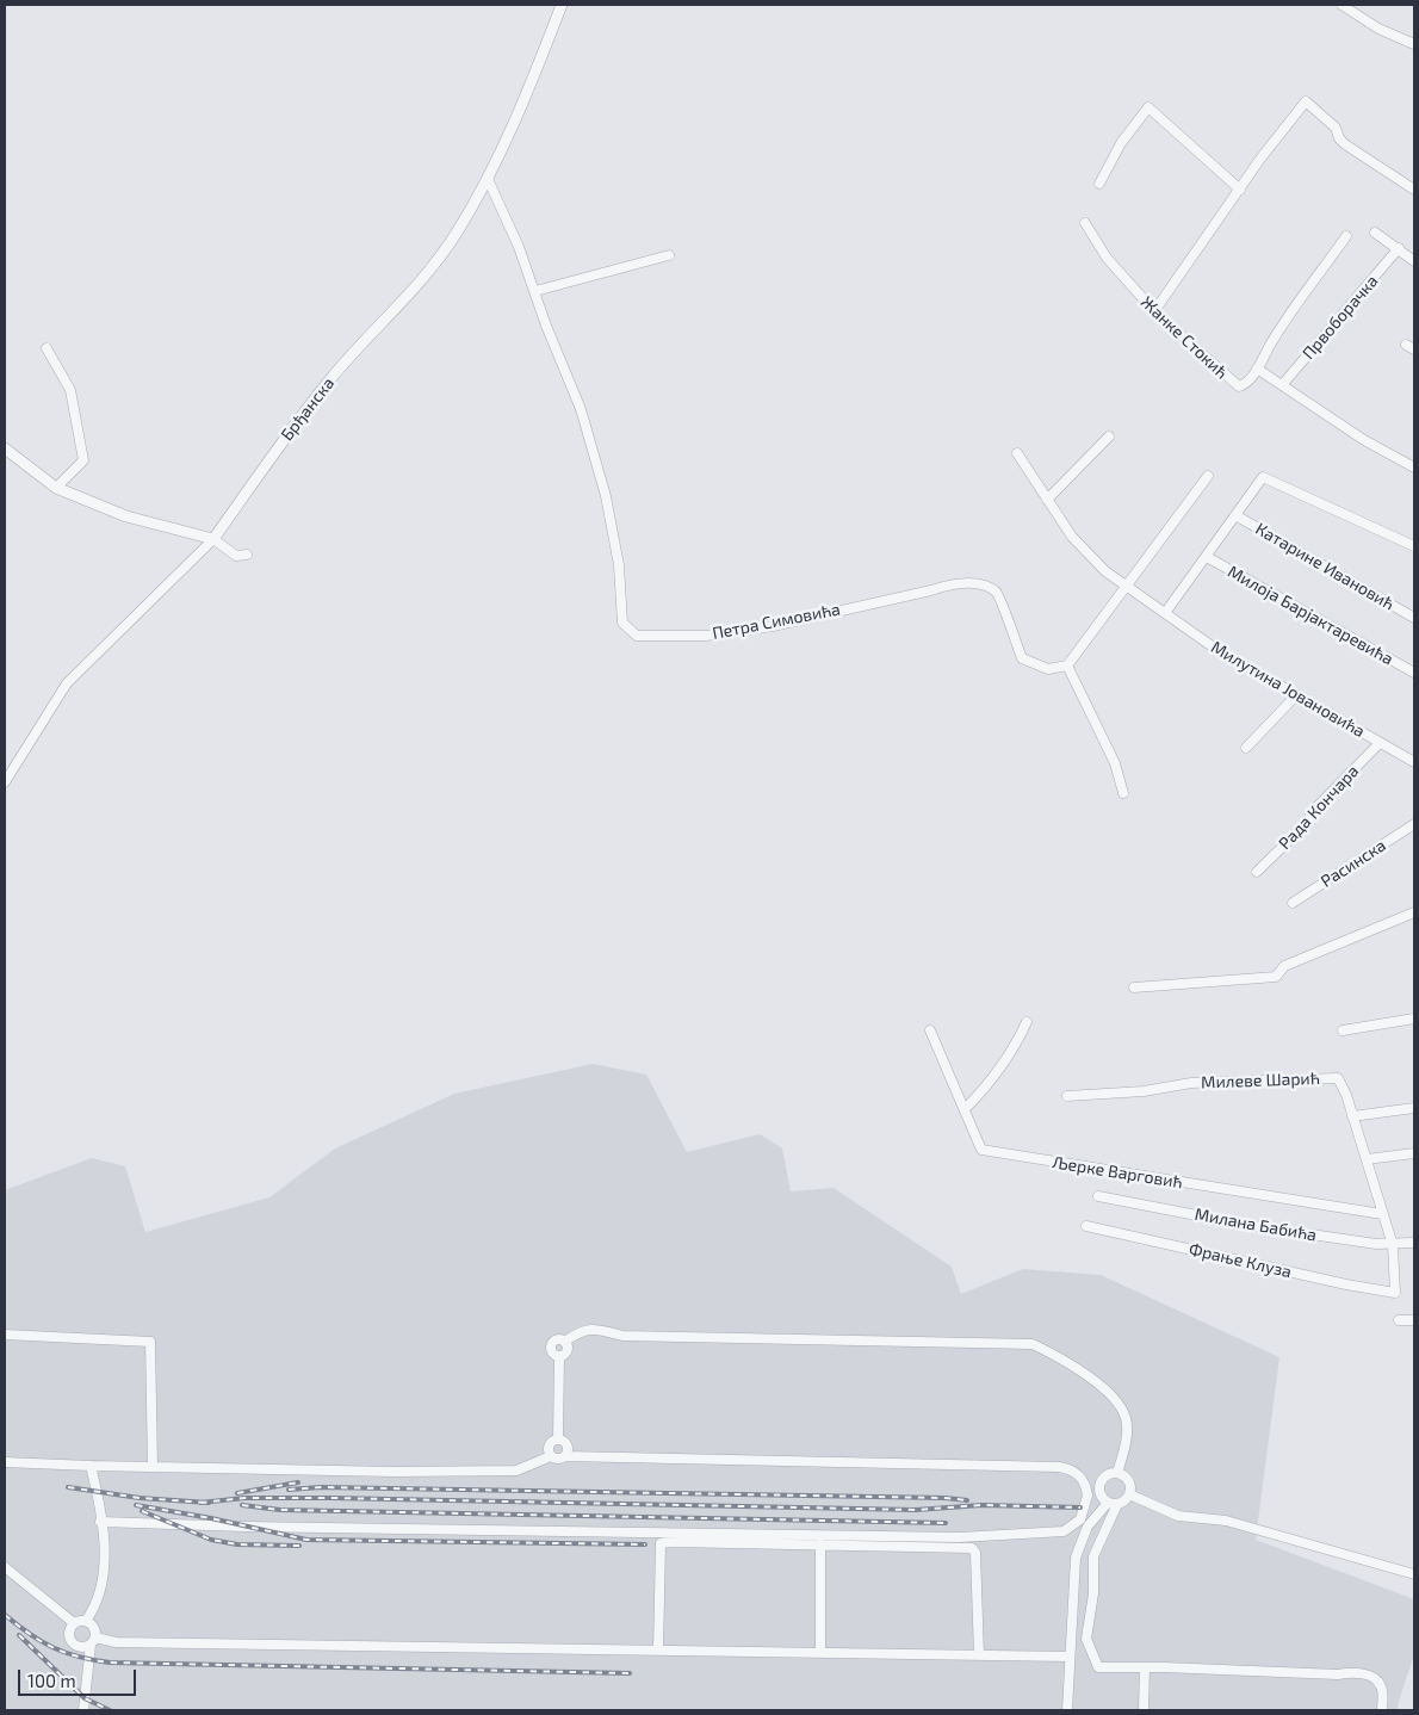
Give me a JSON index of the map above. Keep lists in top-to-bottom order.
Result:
{
  "streets": {
    "street": [
      "Првоборачка",
      "Жанке Стокић",
      "Брђанска",
      "Катарине Ивановић",
      "Милоја Барјактаревића",
      "Петра Симовића",
      "Милутина Јовановића",
      "Рада Кончара",
      "Расинска",
      "Милеве Шарић",
      "Љерке Варговић",
      "Милана Бабића",
      "Фрање Клуза"
    ]
  },
  "crossings": [
    ["Брђанска", "Петра Симовића"],
    ["Милутина Јовановића", "Рада Кончара"],
    ["Милеве Шарић", "Љерке Варговић"],
    ["Милеве Шарић", "Милана Бабића"],
    ["Милеве Шарић", "Фрање Клуза"]
  ],
  "scale_bar": "100 m"
}
